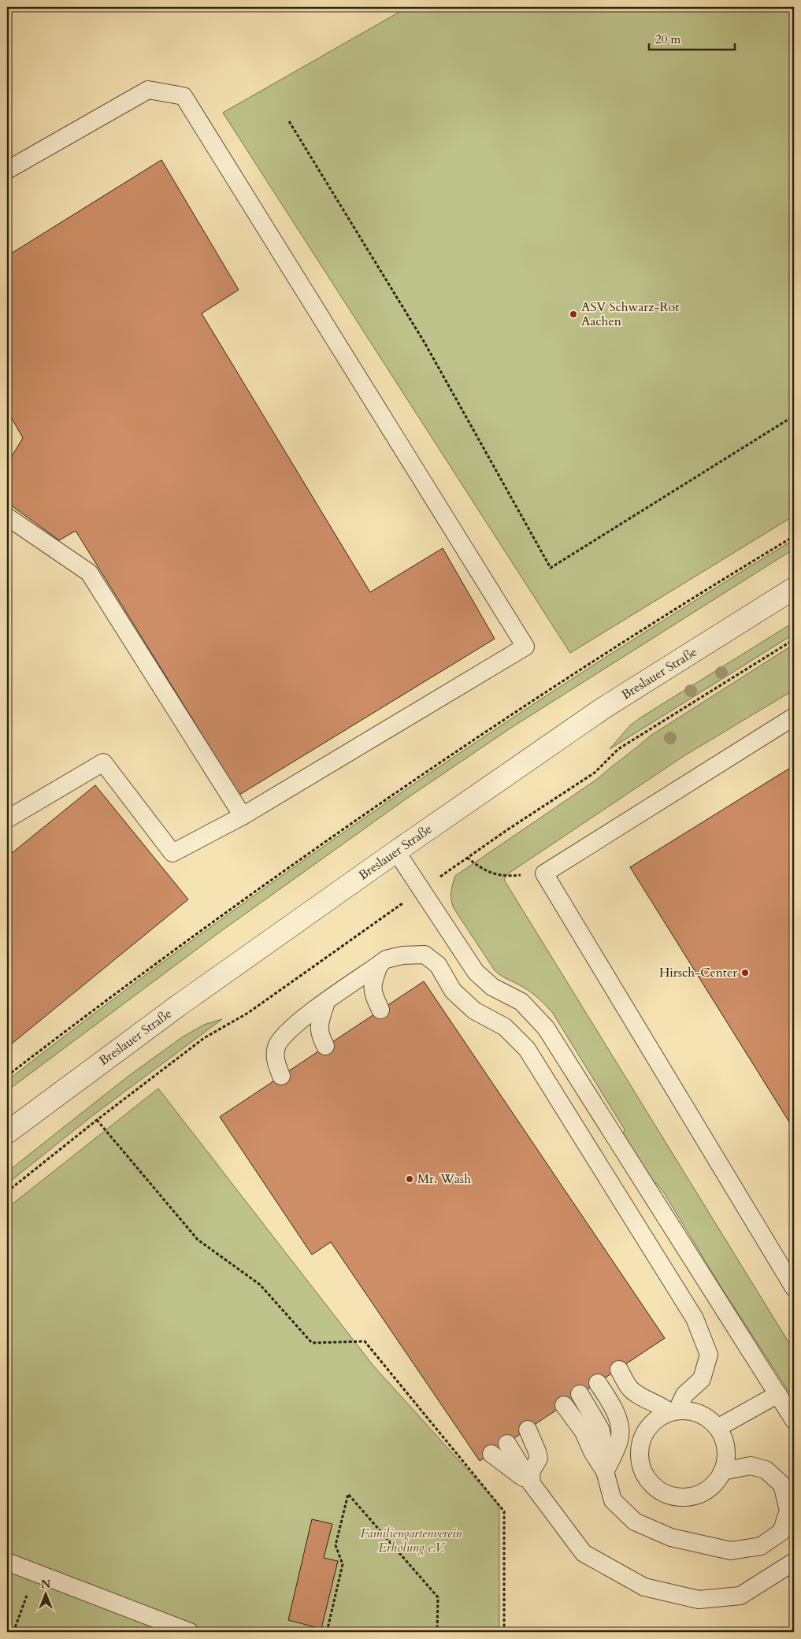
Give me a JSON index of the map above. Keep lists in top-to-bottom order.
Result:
{
  "streets": {
    "main road": ["Breslauer Straße"]
  },
  "parks": ["Familiengartenverein Erholung e.V."],
  "places": ["ASV Schwarz-Rot Aachen", "Hirsch-Center", "Mr. Wash"],
  "scale_bar": "20 m",
  "north": "top"
}
